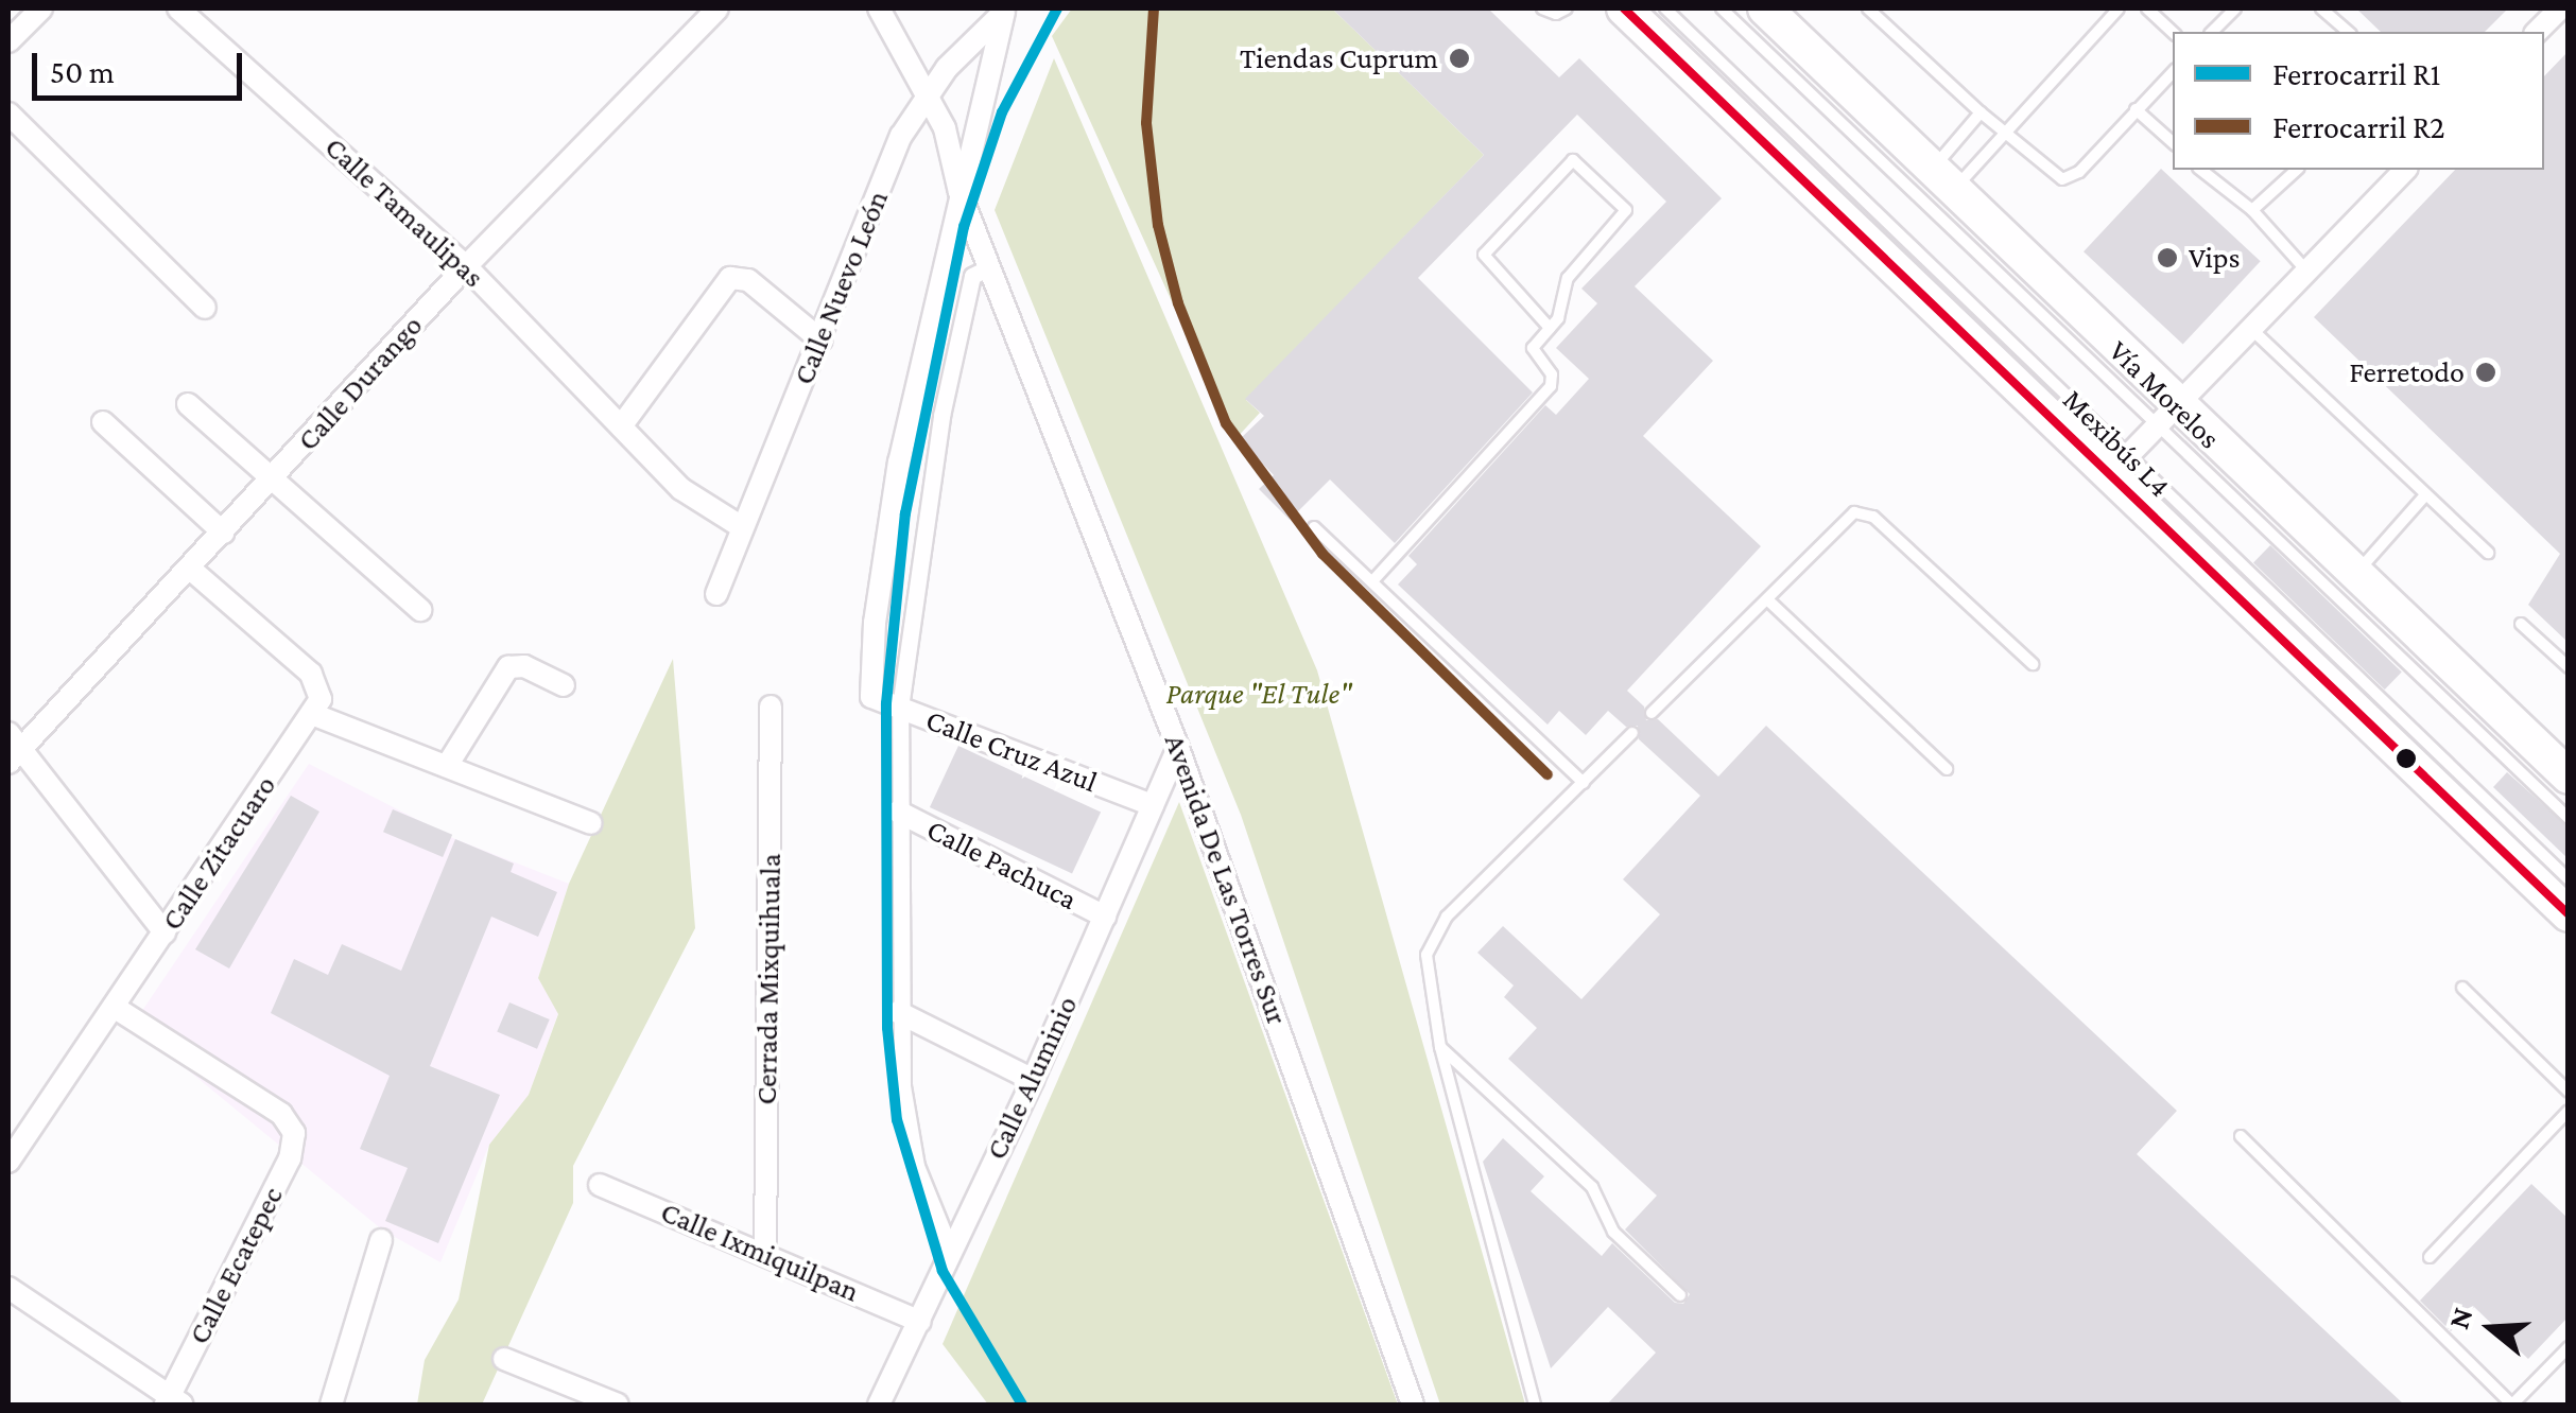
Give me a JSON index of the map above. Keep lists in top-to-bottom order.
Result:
{
  "streets": {
    "main road": ["Vía Morelos"],
    "street": [
      "Calle Tamaulipas",
      "Calle Nuevo León",
      "Calle Durango",
      "Calle Cruz Azul",
      "Calle Zitacuaro",
      "Calle Pachuca",
      "Avenida De Las Torres Sur",
      "Cerrada Mixquihuala",
      "Calle Aluminio",
      "Calle Ixmiquilpan",
      "Calle Ecatepec"
    ],
    "lane": ["Mexibús L4"]
  },
  "crossings": [
    ["Calle Tamaulipas", "Calle Nuevo León"],
    ["Calle Tamaulipas", "Calle Durango"],
    ["Calle Nuevo León", "Avenida De Las Torres Sur"],
    ["Vía Morelos", "Mexibús L4"],
    ["Calle Cruz Azul", "Avenida De Las Torres Sur"],
    ["Calle Cruz Azul", "Calle Aluminio"],
    ["Calle Zitacuaro", "Calle Ecatepec"],
    ["Calle Pachuca", "Calle Aluminio"],
    ["Avenida De Las Torres Sur", "Calle Aluminio"],
    ["Cerrada Mixquihuala", "Calle Ixmiquilpan"],
    ["Calle Aluminio", "Calle Ixmiquilpan"]
  ],
  "parks": ["Parque \"El Tule\""],
  "places": ["Tiendas Cuprum", "Vips", "Ferretodo"],
  "lines": ["rail line R1", "rail line R2"],
  "legend": ["Ferrocarril R1", "Ferrocarril R2"],
  "scale_bar": "50 m",
  "north": "left"
}
